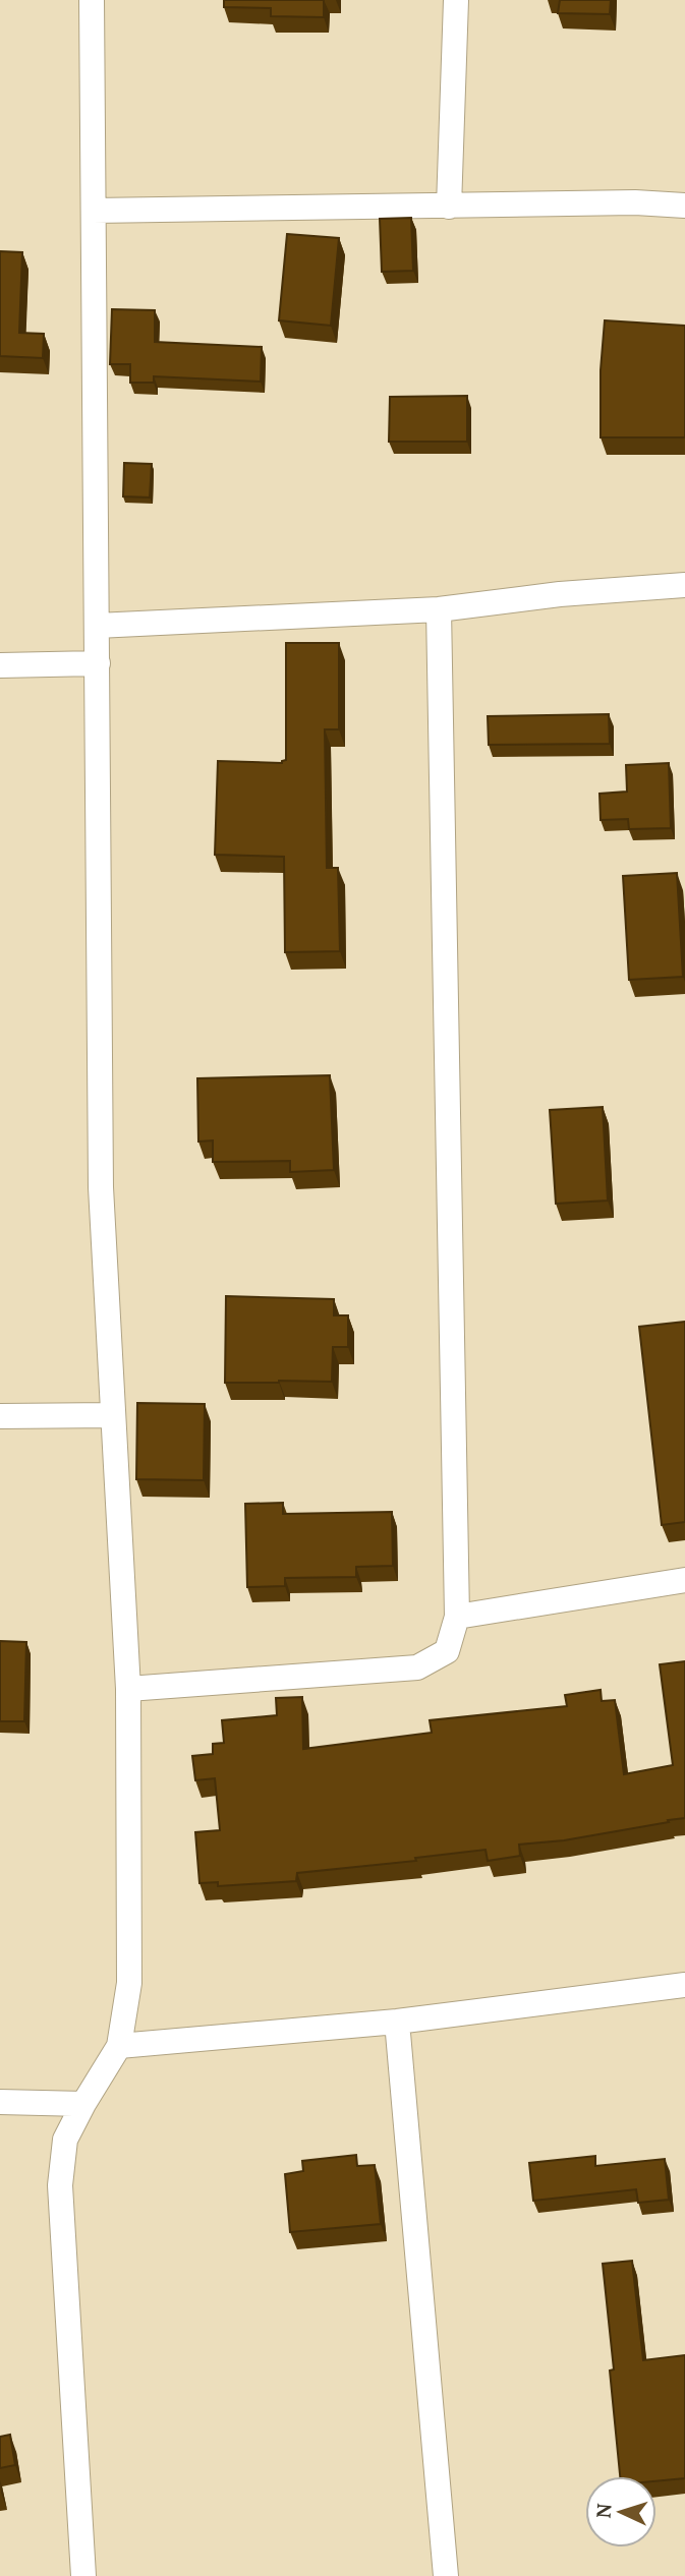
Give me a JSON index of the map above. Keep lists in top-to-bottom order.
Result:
{
  "north": "left"
}
